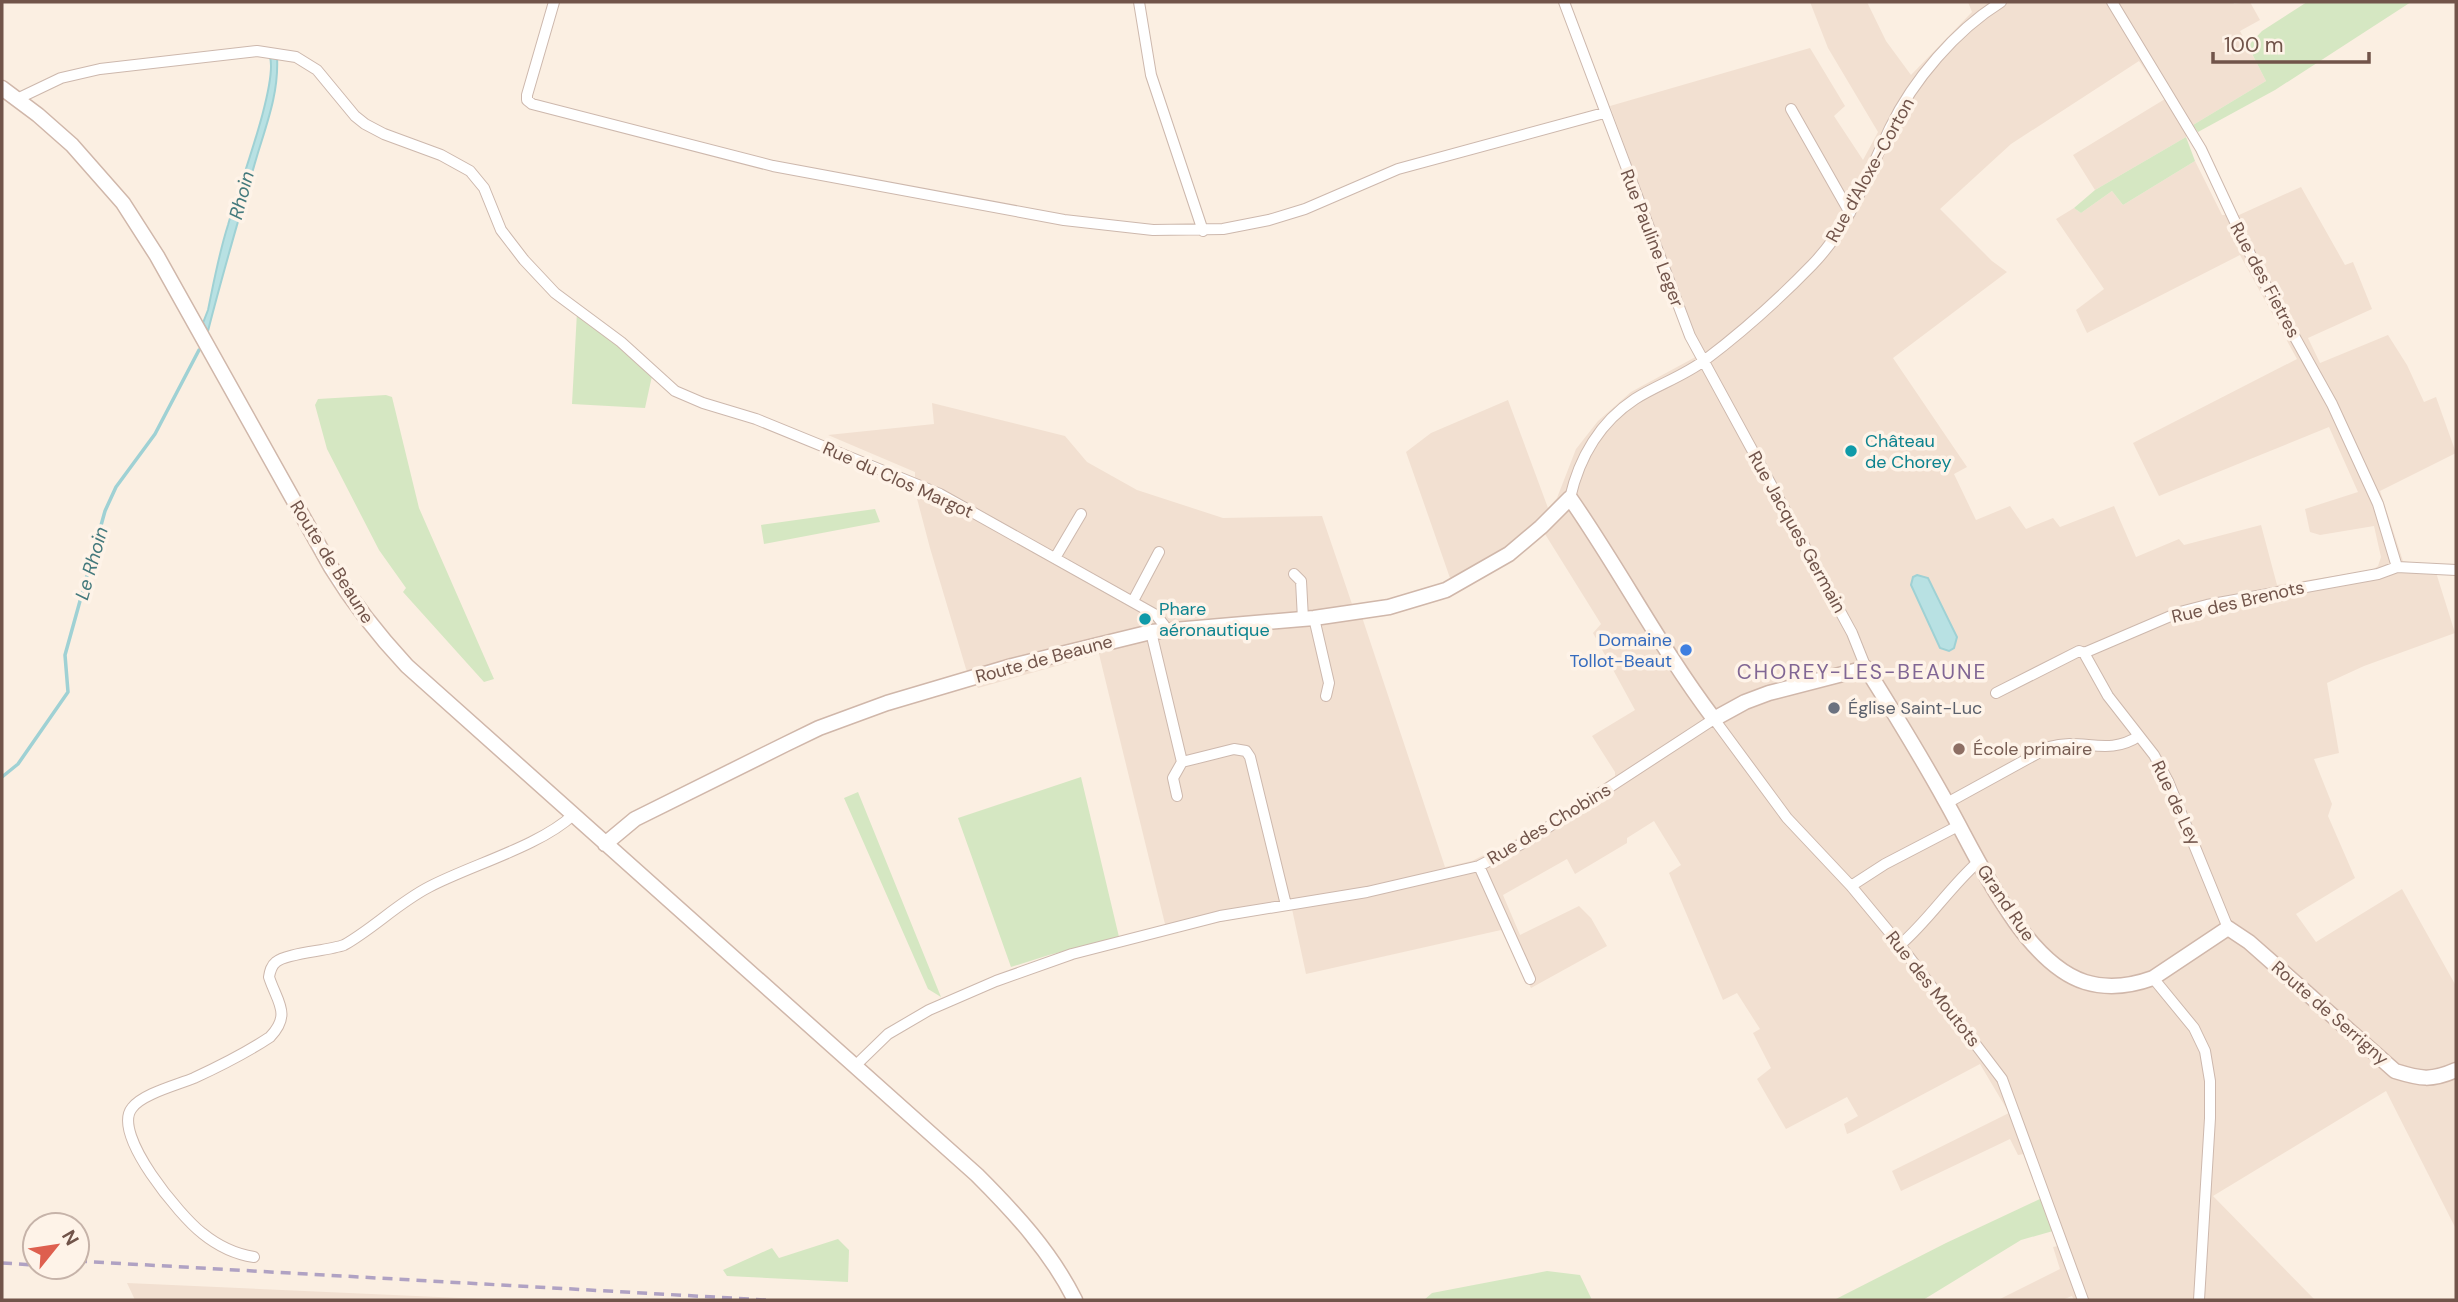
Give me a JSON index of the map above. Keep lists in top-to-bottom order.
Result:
{
  "streets": {
    "street": [
      "Rue d'Aloxe-Corton",
      "Rue Pauline Leger",
      "Rue des Fietres",
      "Rue du Clos Margot",
      "Rue Jacques Germain",
      "Route de Beaune",
      "Rue des Brenots",
      "Rue de Ley",
      "Rue des Chobins",
      "Grand Rue",
      "Rue des Moutots",
      "Route de Serrigny"
    ]
  },
  "crossings": [
    ["Rue d'Aloxe-Corton", "Rue Pauline Leger"],
    ["Rue d'Aloxe-Corton", "Rue Jacques Germain"],
    ["Rue d'Aloxe-Corton", "Route de Beaune"],
    ["Rue Pauline Leger", "Rue Jacques Germain"],
    ["Rue des Fietres", "Rue des Brenots"],
    ["Rue du Clos Margot", "Route de Beaune"],
    ["Rue Jacques Germain", "Grand Rue"],
    ["Route de Beaune", "Rue des Chobins"],
    ["Rue des Brenots", "Rue de Ley"],
    ["Rue de Ley", "Grand Rue"],
    ["Rue de Ley", "Route de Serrigny"],
    ["Rue des Chobins", "Rue des Moutots"],
    ["Grand Rue", "Route de Serrigny"]
  ],
  "districts": ["CHOREY-LES-BEAUNE"],
  "water": ["Rhoin", "Le Rhoin"],
  "places": [
    "Château de Chorey",
    "Phare aéronautique",
    "Domaine Tollot-Beaut",
    "Église Saint-Luc",
    "École primaire"
  ],
  "scale_bar": "100 m",
  "north": "top right"
}
